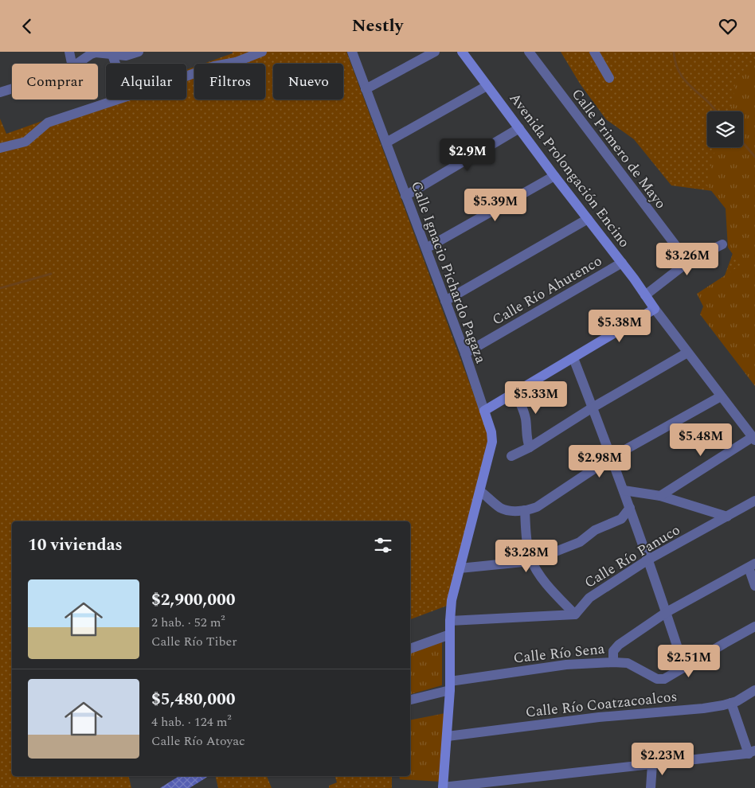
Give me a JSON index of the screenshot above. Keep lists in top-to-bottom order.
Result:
{
  "streets": {
    "street": [
      "Calle Primero de Mayo",
      "Avenida Prolongación Encino",
      "Calle Ignacio Pichardo Pagaza",
      "Calle Río Ahutenco",
      "Calle Río Panuco",
      "Calle Río Sena",
      "Calle Río Coatzacoalcos"
    ]
  },
  "crossings": [
    ["Avenida Prolongación Encino", "Calle Río Ahutenco"],
    ["Calle Ignacio Pichardo Pagaza", "Calle Río Ahutenco"],
    ["Calle Ignacio Pichardo Pagaza", "Calle Río Sena"],
    ["Calle Ignacio Pichardo Pagaza", "Calle Río Coatzacoalcos"]
  ],
  "page": {
    "header": "Nestly",
    "chip": [
      "Comprar",
      "Alquilar",
      "Filtros",
      "Nuevo"
    ],
    "price": [
      "$2.9M",
      "$5.39M",
      "$3.26M",
      "$5.38M",
      "$5.33M",
      "$5.48M",
      "$2.98M",
      "$3.28M",
      "$2.51M",
      "$2.23M"
    ],
    "heading": "10 viviendas",
    "list": [
      {
        "name": "$2,900,000",
        "note": "2 hab. · 52 m² · Calle Río Tiber"
      },
      {
        "name": "$5,480,000",
        "note": "4 hab. · 124 m² · Calle Río Atoyac"
      }
    ]
  }
}
